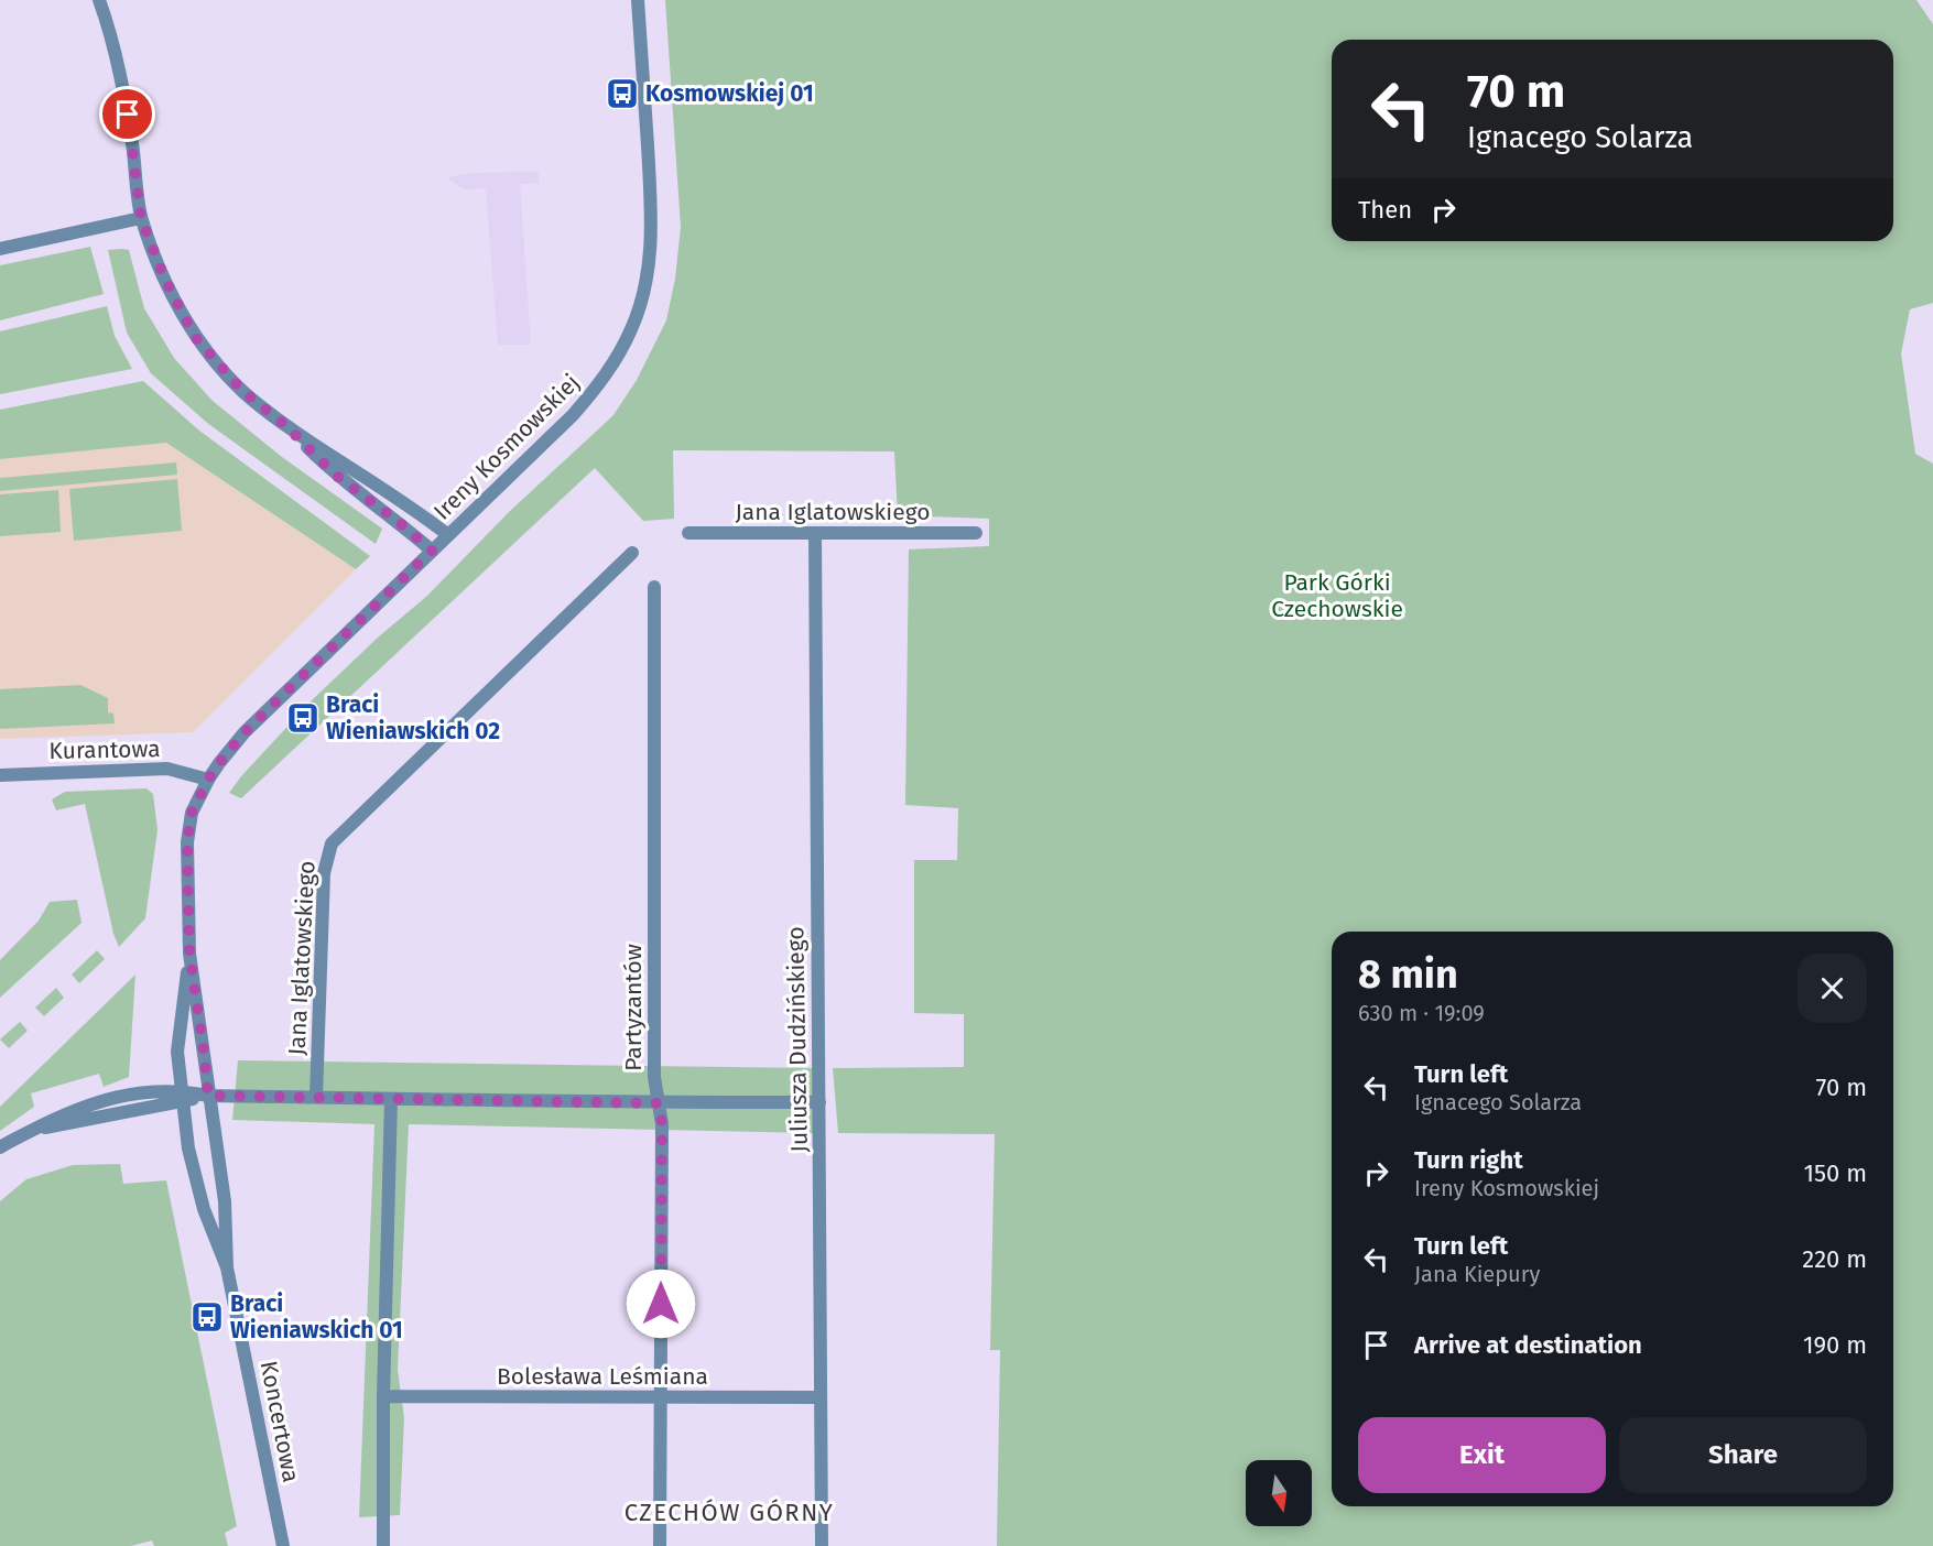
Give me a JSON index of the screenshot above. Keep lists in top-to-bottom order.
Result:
{
  "streets": {
    "street": [
      "Ireny Kosmowskiej",
      "Jana Iglatowskiego",
      "Kurantowa",
      "Partyzantów",
      "Juliusza Dudzińskiego",
      "Bolesława Leśmiana",
      "Koncertowa"
    ]
  },
  "crossings": [
    ["Ireny Kosmowskiej", "Kurantowa"],
    ["Ireny Kosmowskiej", "Koncertowa"],
    ["Jana Iglatowskiego", "Juliusza Dudzińskiego"],
    ["Partyzantów", "Bolesława Leśmiana"],
    ["Juliusza Dudzińskiego", "Bolesława Leśmiana"]
  ],
  "districts": ["CZECHÓW GÓRNY"],
  "parks": ["Park Górki Czechowskie"],
  "places": {
    "bus stop": ["Kosmowskiej 01", "Braci Wieniawskich 02", "Braci Wieniawskich 01"]
  },
  "north": "bottom",
  "page": {
    "turn": ["70 m", "Ignacego Solarza"],
    "then": "Then",
    "heading": ["8 min", "630 m · 19:09"],
    "list": [
      {
        "name": "Turn left",
        "note": "Ignacego Solarza",
        "value": "70 m"
      },
      {
        "name": "Turn right",
        "note": "Ireny Kosmowskiej",
        "value": "150 m"
      },
      {
        "name": "Turn left",
        "note": "Jana Kiepury",
        "value": "220 m"
      },
      {
        "name": "Arrive at destination",
        "value": "190 m"
      }
    ],
    "buttons": ["Exit", "Share"]
  }
}
